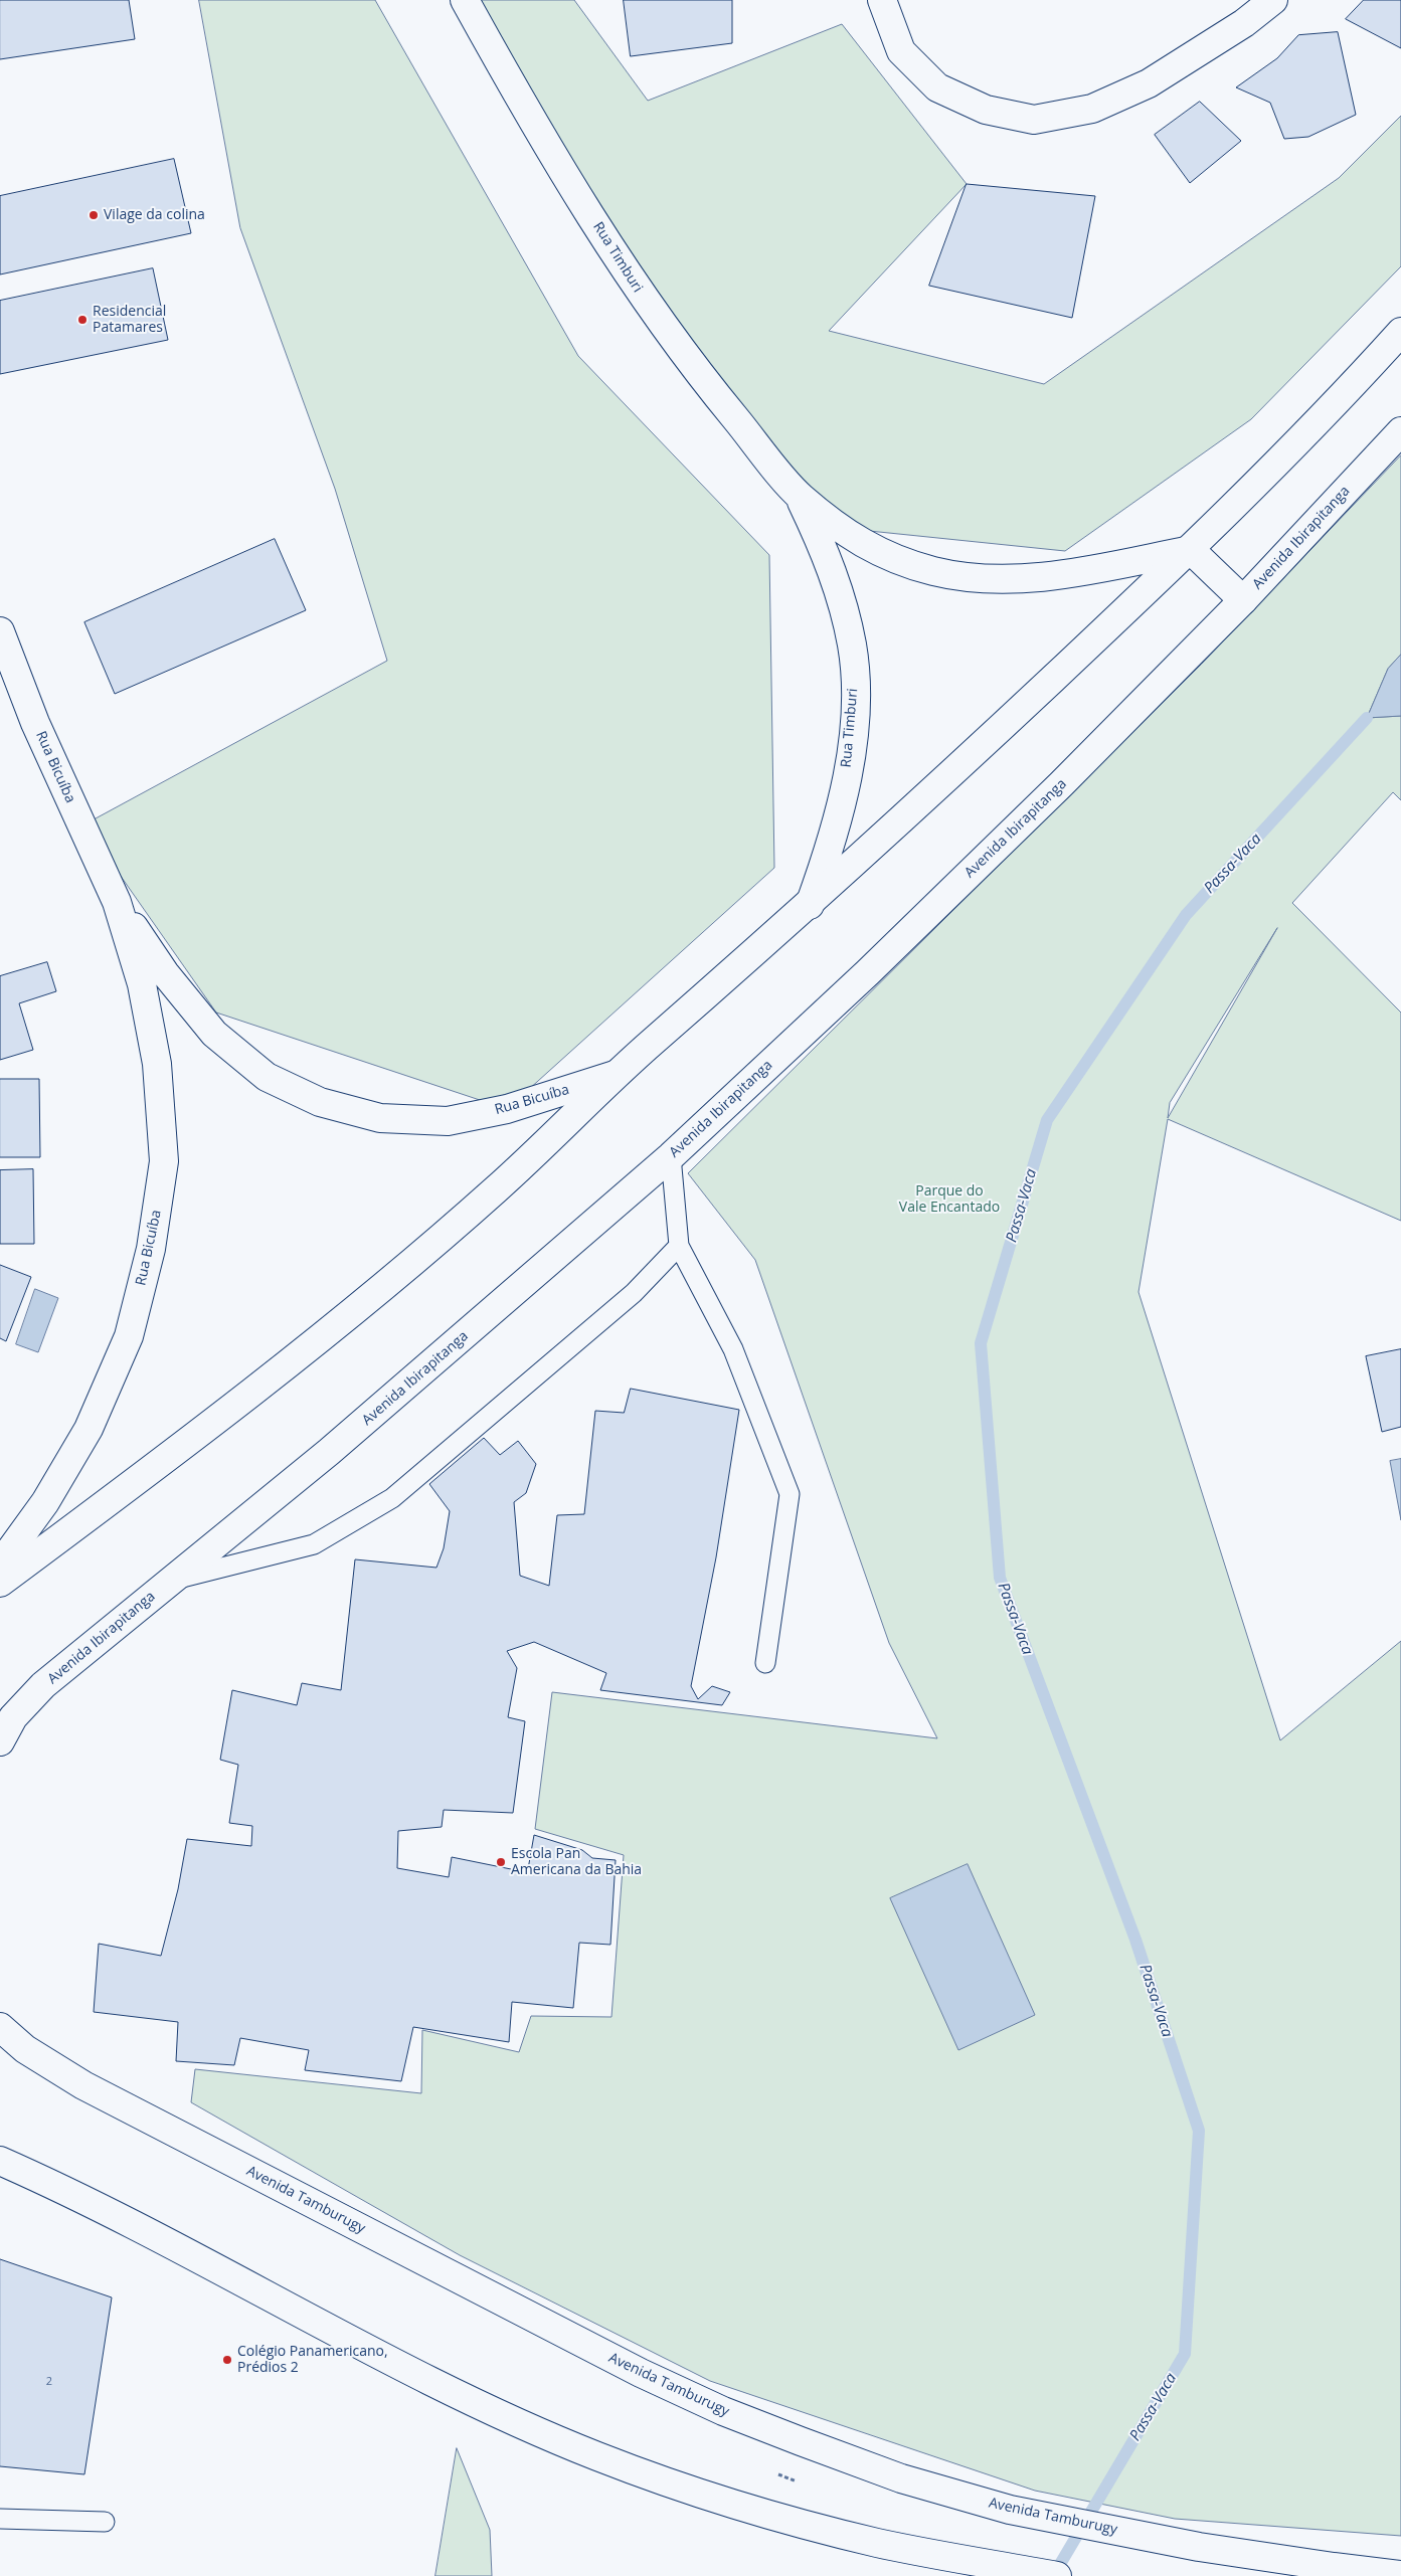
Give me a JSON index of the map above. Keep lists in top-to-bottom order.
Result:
{
  "streets": {
    "main road": [
      "Rua Timburi",
      "Avenida Ibirapitanga",
      "Rua Bicuíba",
      "Avenida Tamburugy"
    ]
  },
  "water": ["Passa-Vaca"],
  "parks": ["Parque do Vale Encantado"],
  "places": [
    "Vilage da colina",
    "Residencial Patamares",
    "Escola Pan Americana da Bahia",
    "Colégio Panamericano, Prédios 2"
  ],
  "house_numbers": ["2"]
}
